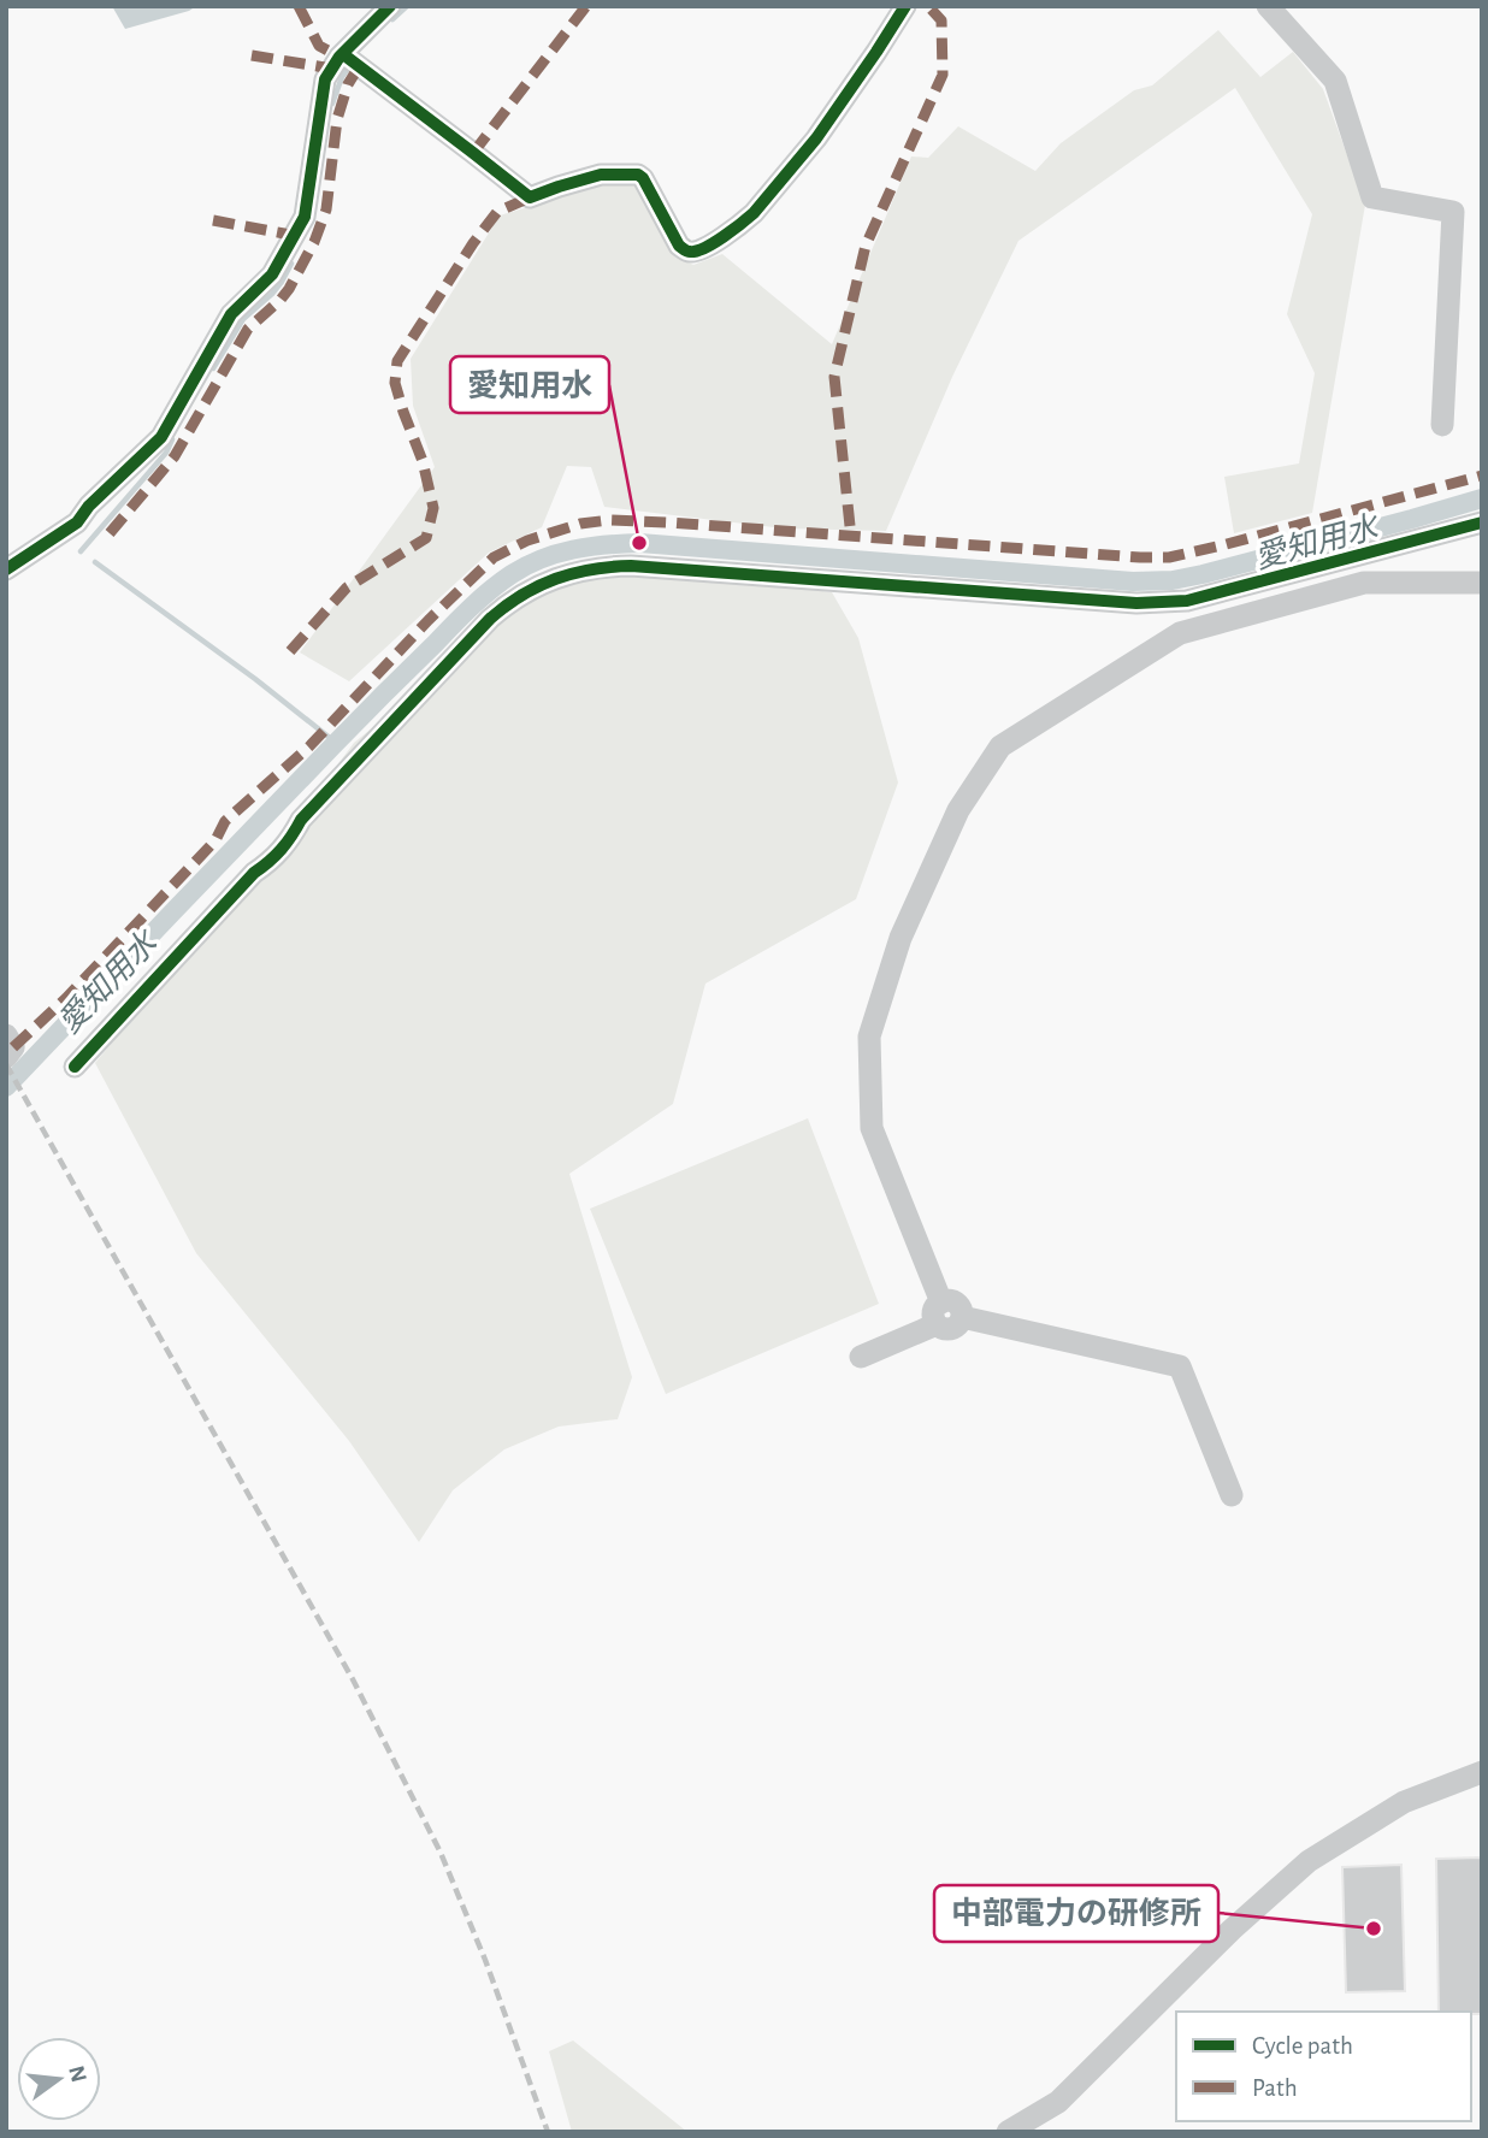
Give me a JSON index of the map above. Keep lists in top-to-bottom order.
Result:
{
  "water": ["愛知用水"],
  "places": ["愛知用水", "中部電力の研修所"],
  "legend": ["Cycle path", "Path"],
  "north": "right"
}
